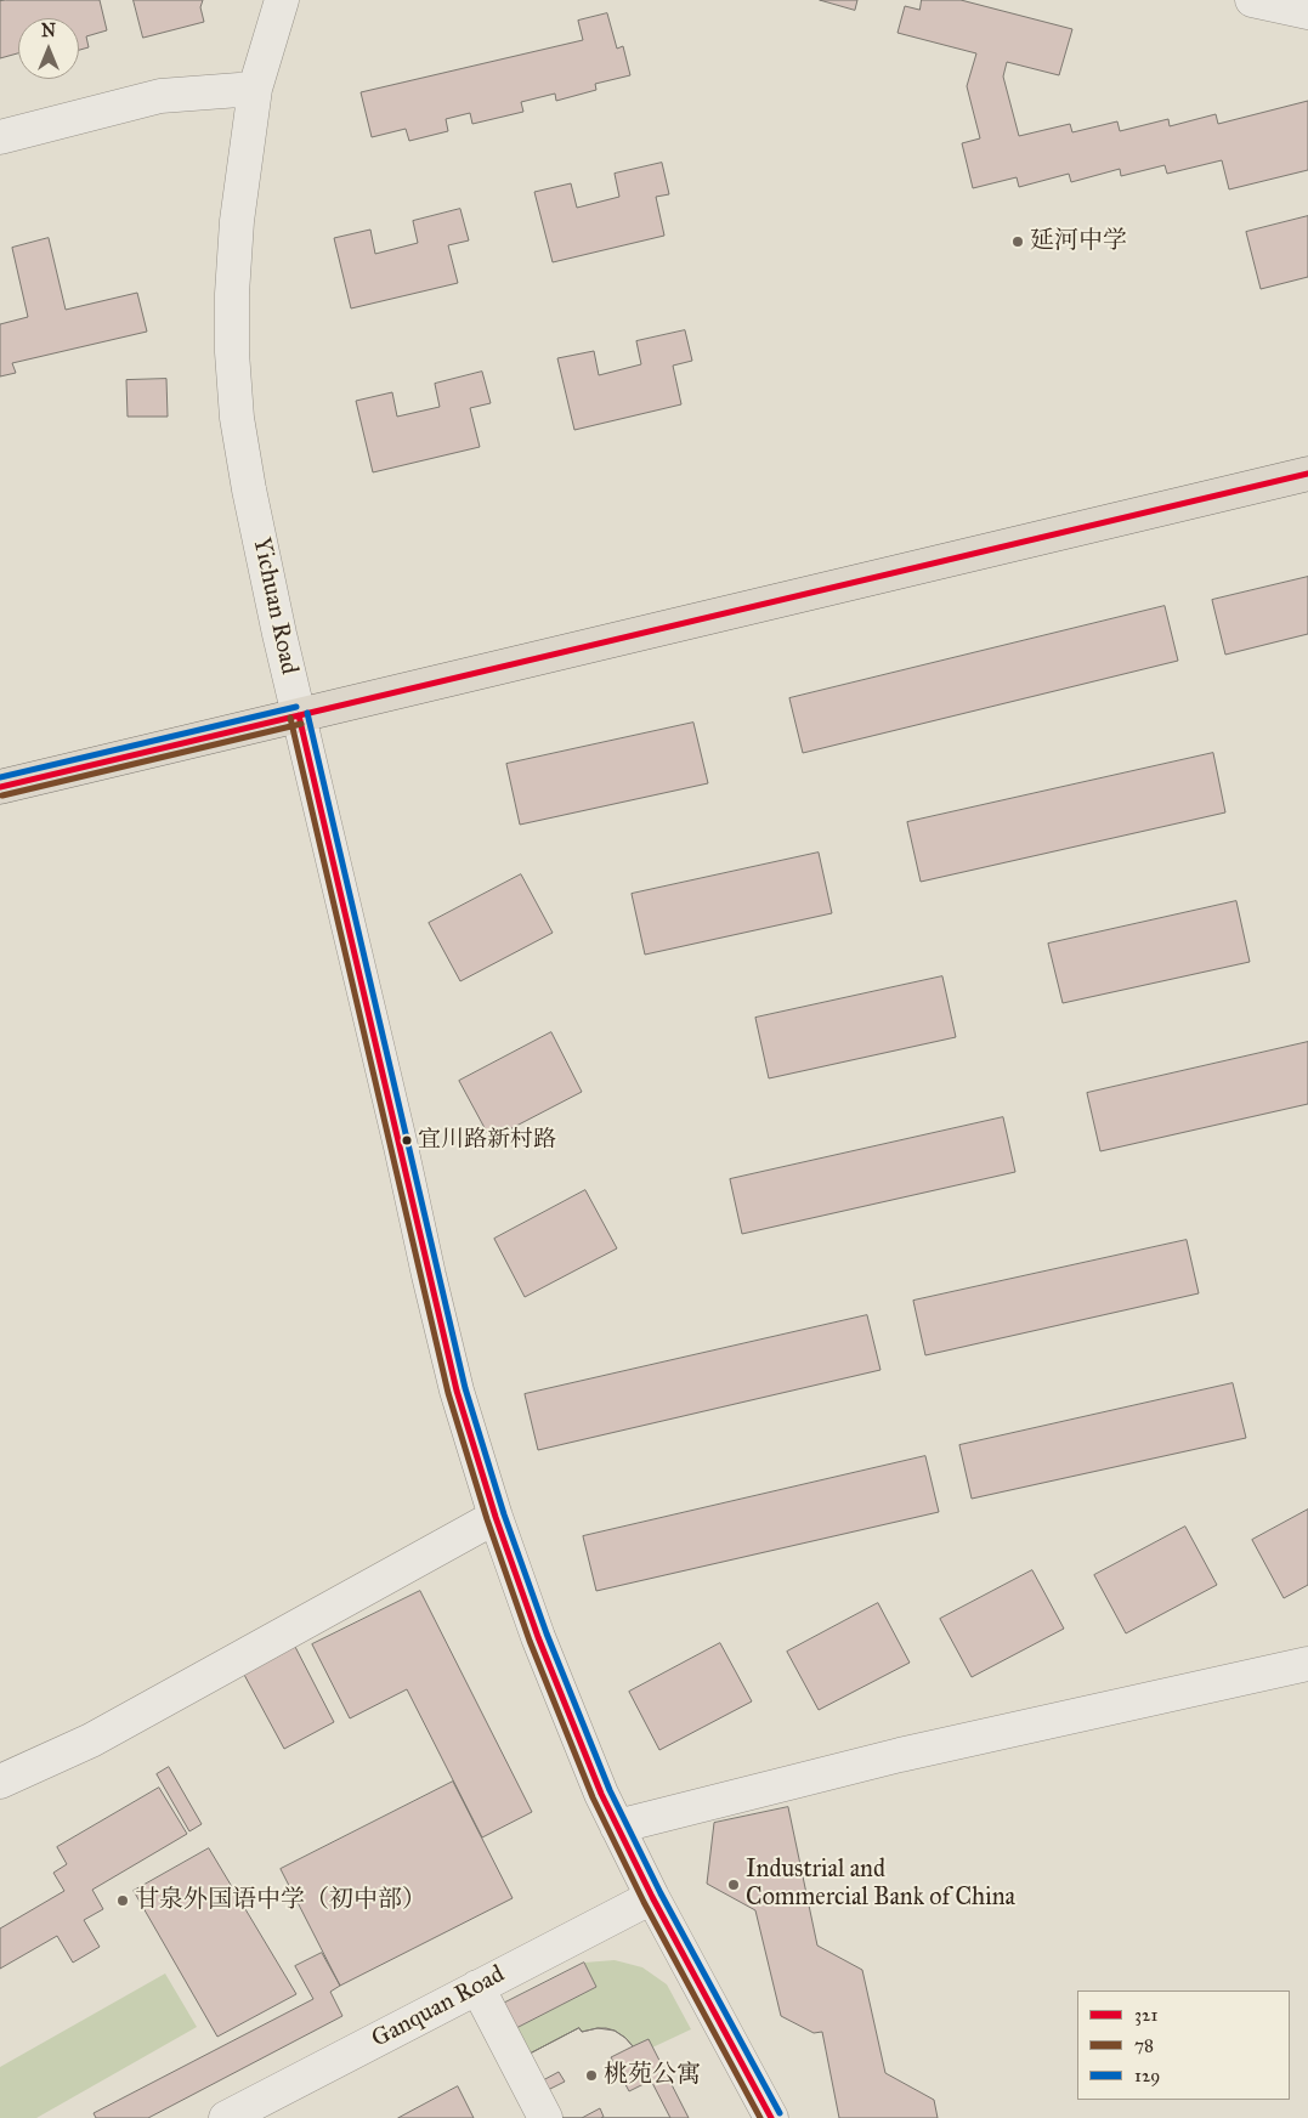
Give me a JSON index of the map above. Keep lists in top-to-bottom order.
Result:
{
  "streets": {
    "street": ["Yichuan Road", "Ganquan Road"]
  },
  "crossings": [
    ["Yichuan Road", "Ganquan Road"]
  ],
  "places": [
    "延河中学",
    "宜川路新村路",
    "Industrial and Commercial Bank of China",
    "甘泉外国语中学（初中部）",
    "桃苑公寓"
  ],
  "lines": ["transit line 321", "transit line 129", "transit line 78"],
  "legend": ["321", "78", "129"],
  "north": "top"
}
